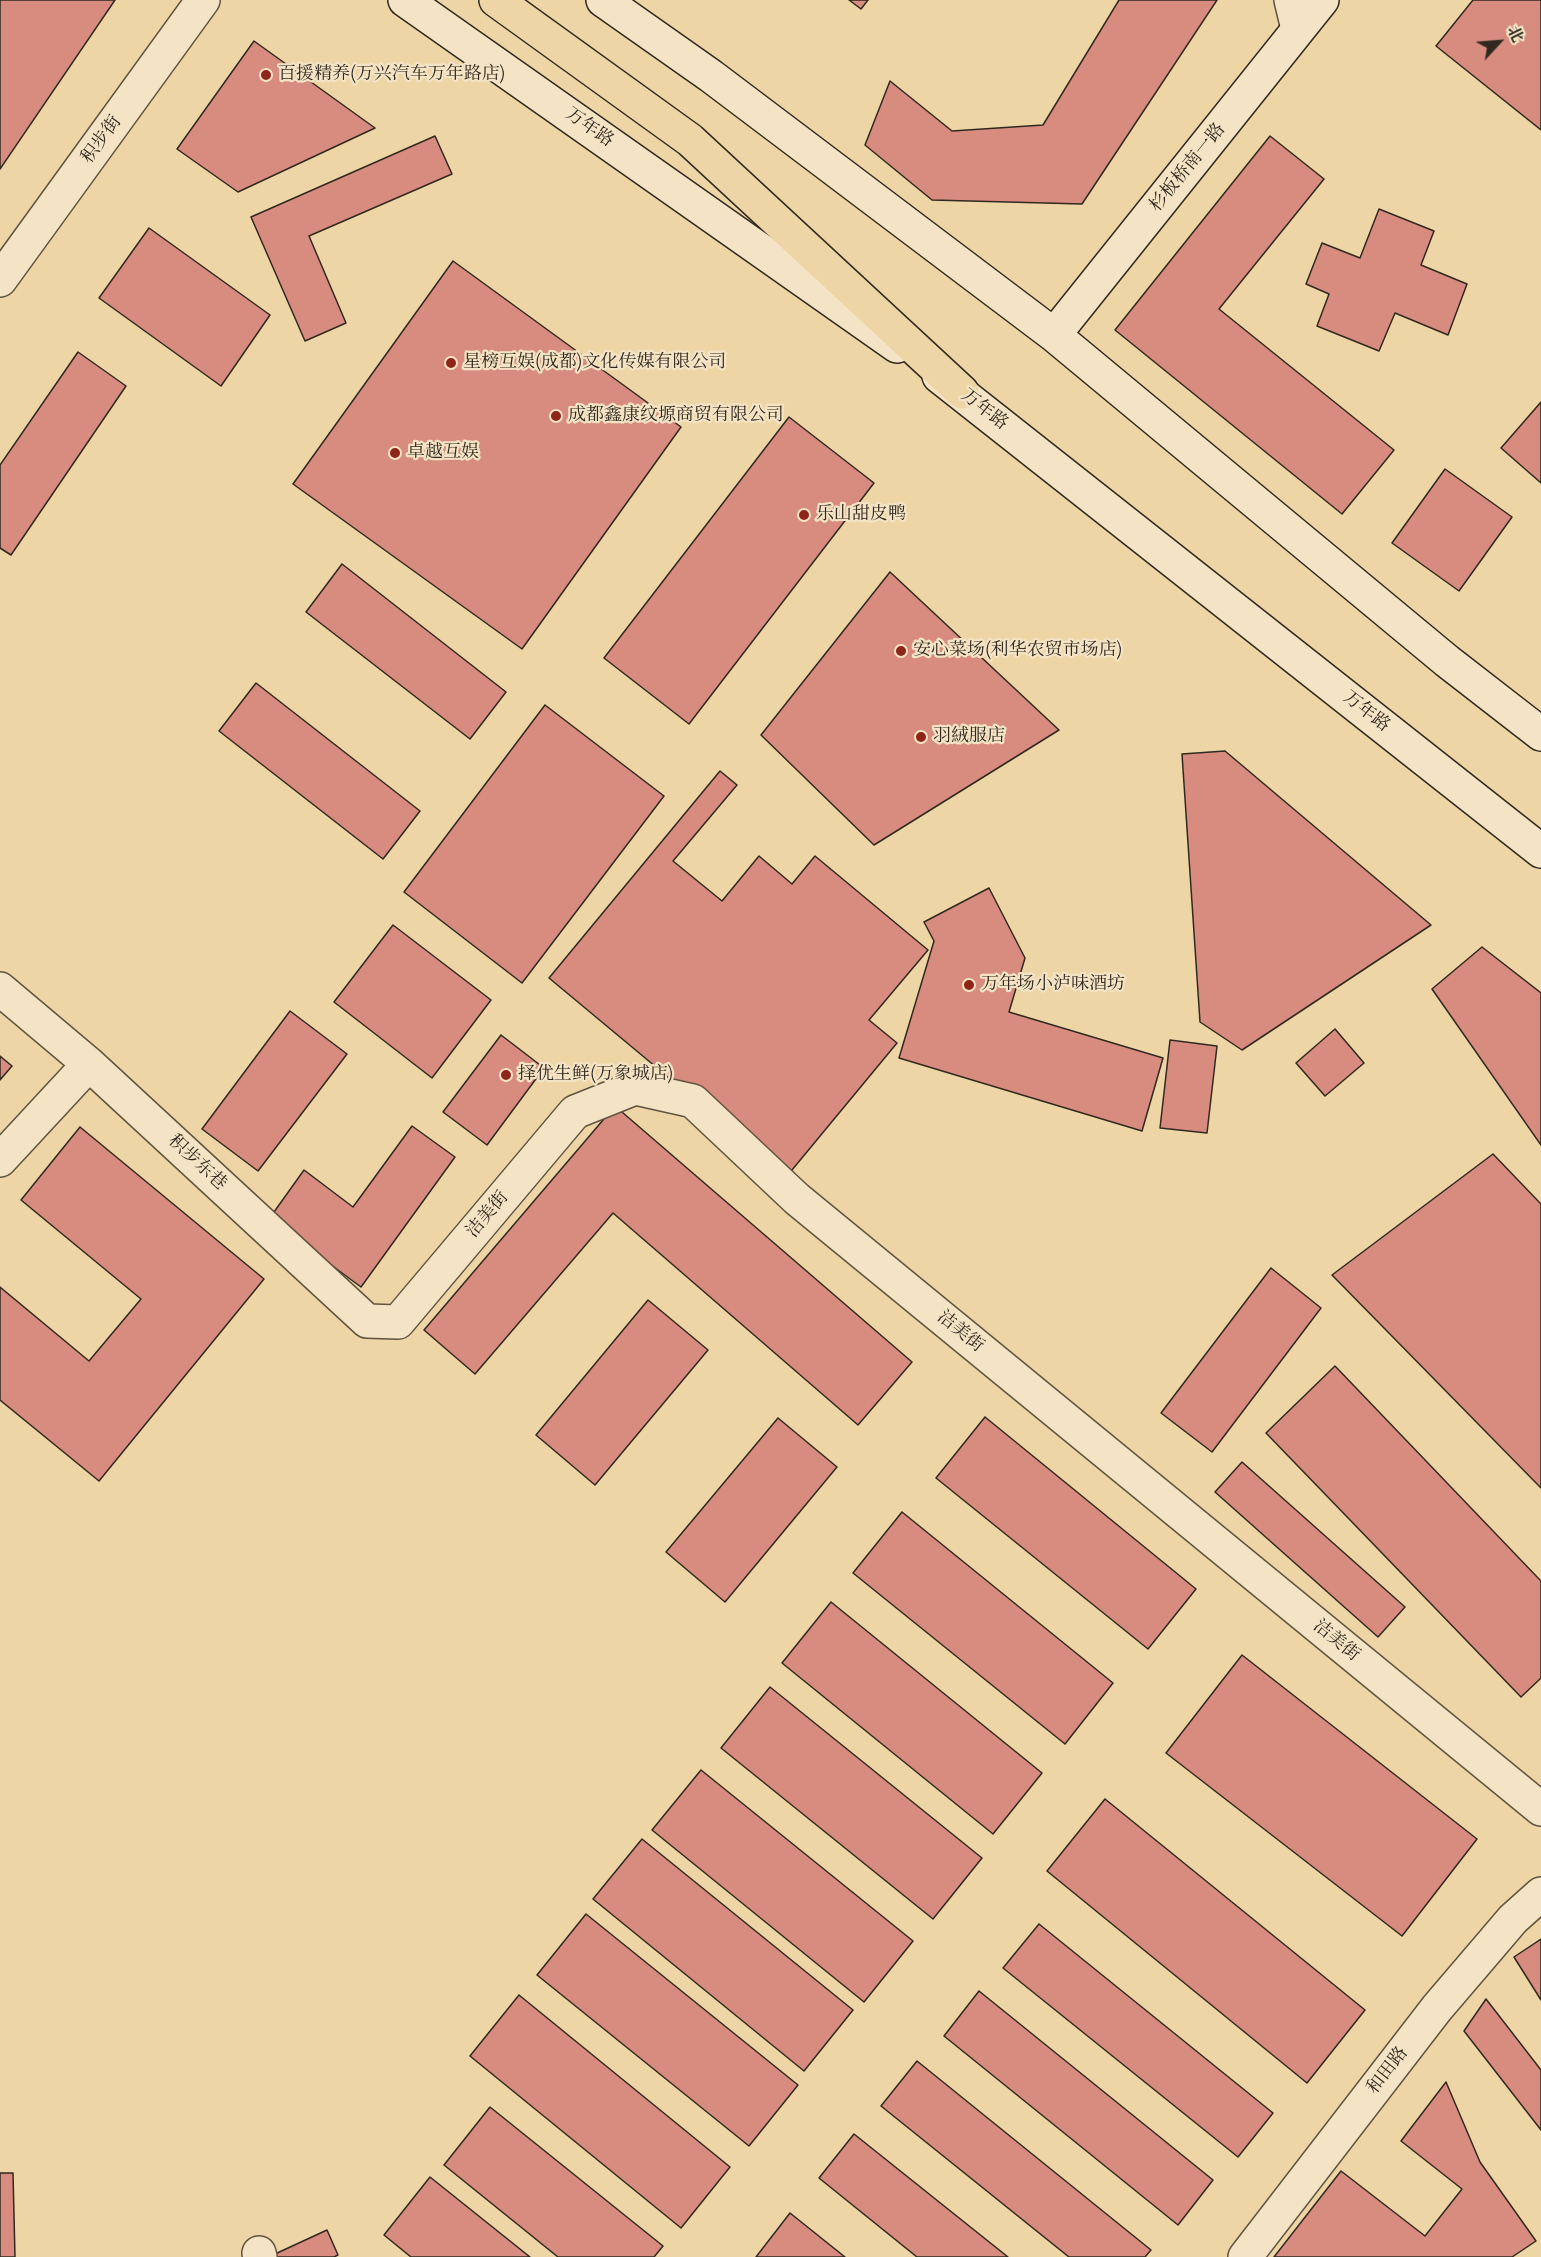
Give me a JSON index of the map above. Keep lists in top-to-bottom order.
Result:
{
  "streets": {
    "street": [
      "万年路",
      "积步街",
      "杉板桥南一路",
      "积步东巷",
      "洁美街",
      "和田路"
    ]
  },
  "crossings": [
    ["积步东巷", "洁美街"]
  ],
  "places": [
    "百援精养(万兴汽车万年路店)",
    "星榜互娱(成都)文化传媒有限公司",
    "成都鑫康纹塬商贸有限公司",
    "卓越互娱",
    "乐山甜皮鸭",
    "安心菜场(利华农贸市场店)",
    "羽絨服店",
    "万年场小泸味酒坊",
    "择优生鲜(万象城店)"
  ],
  "north": "top right"
}
